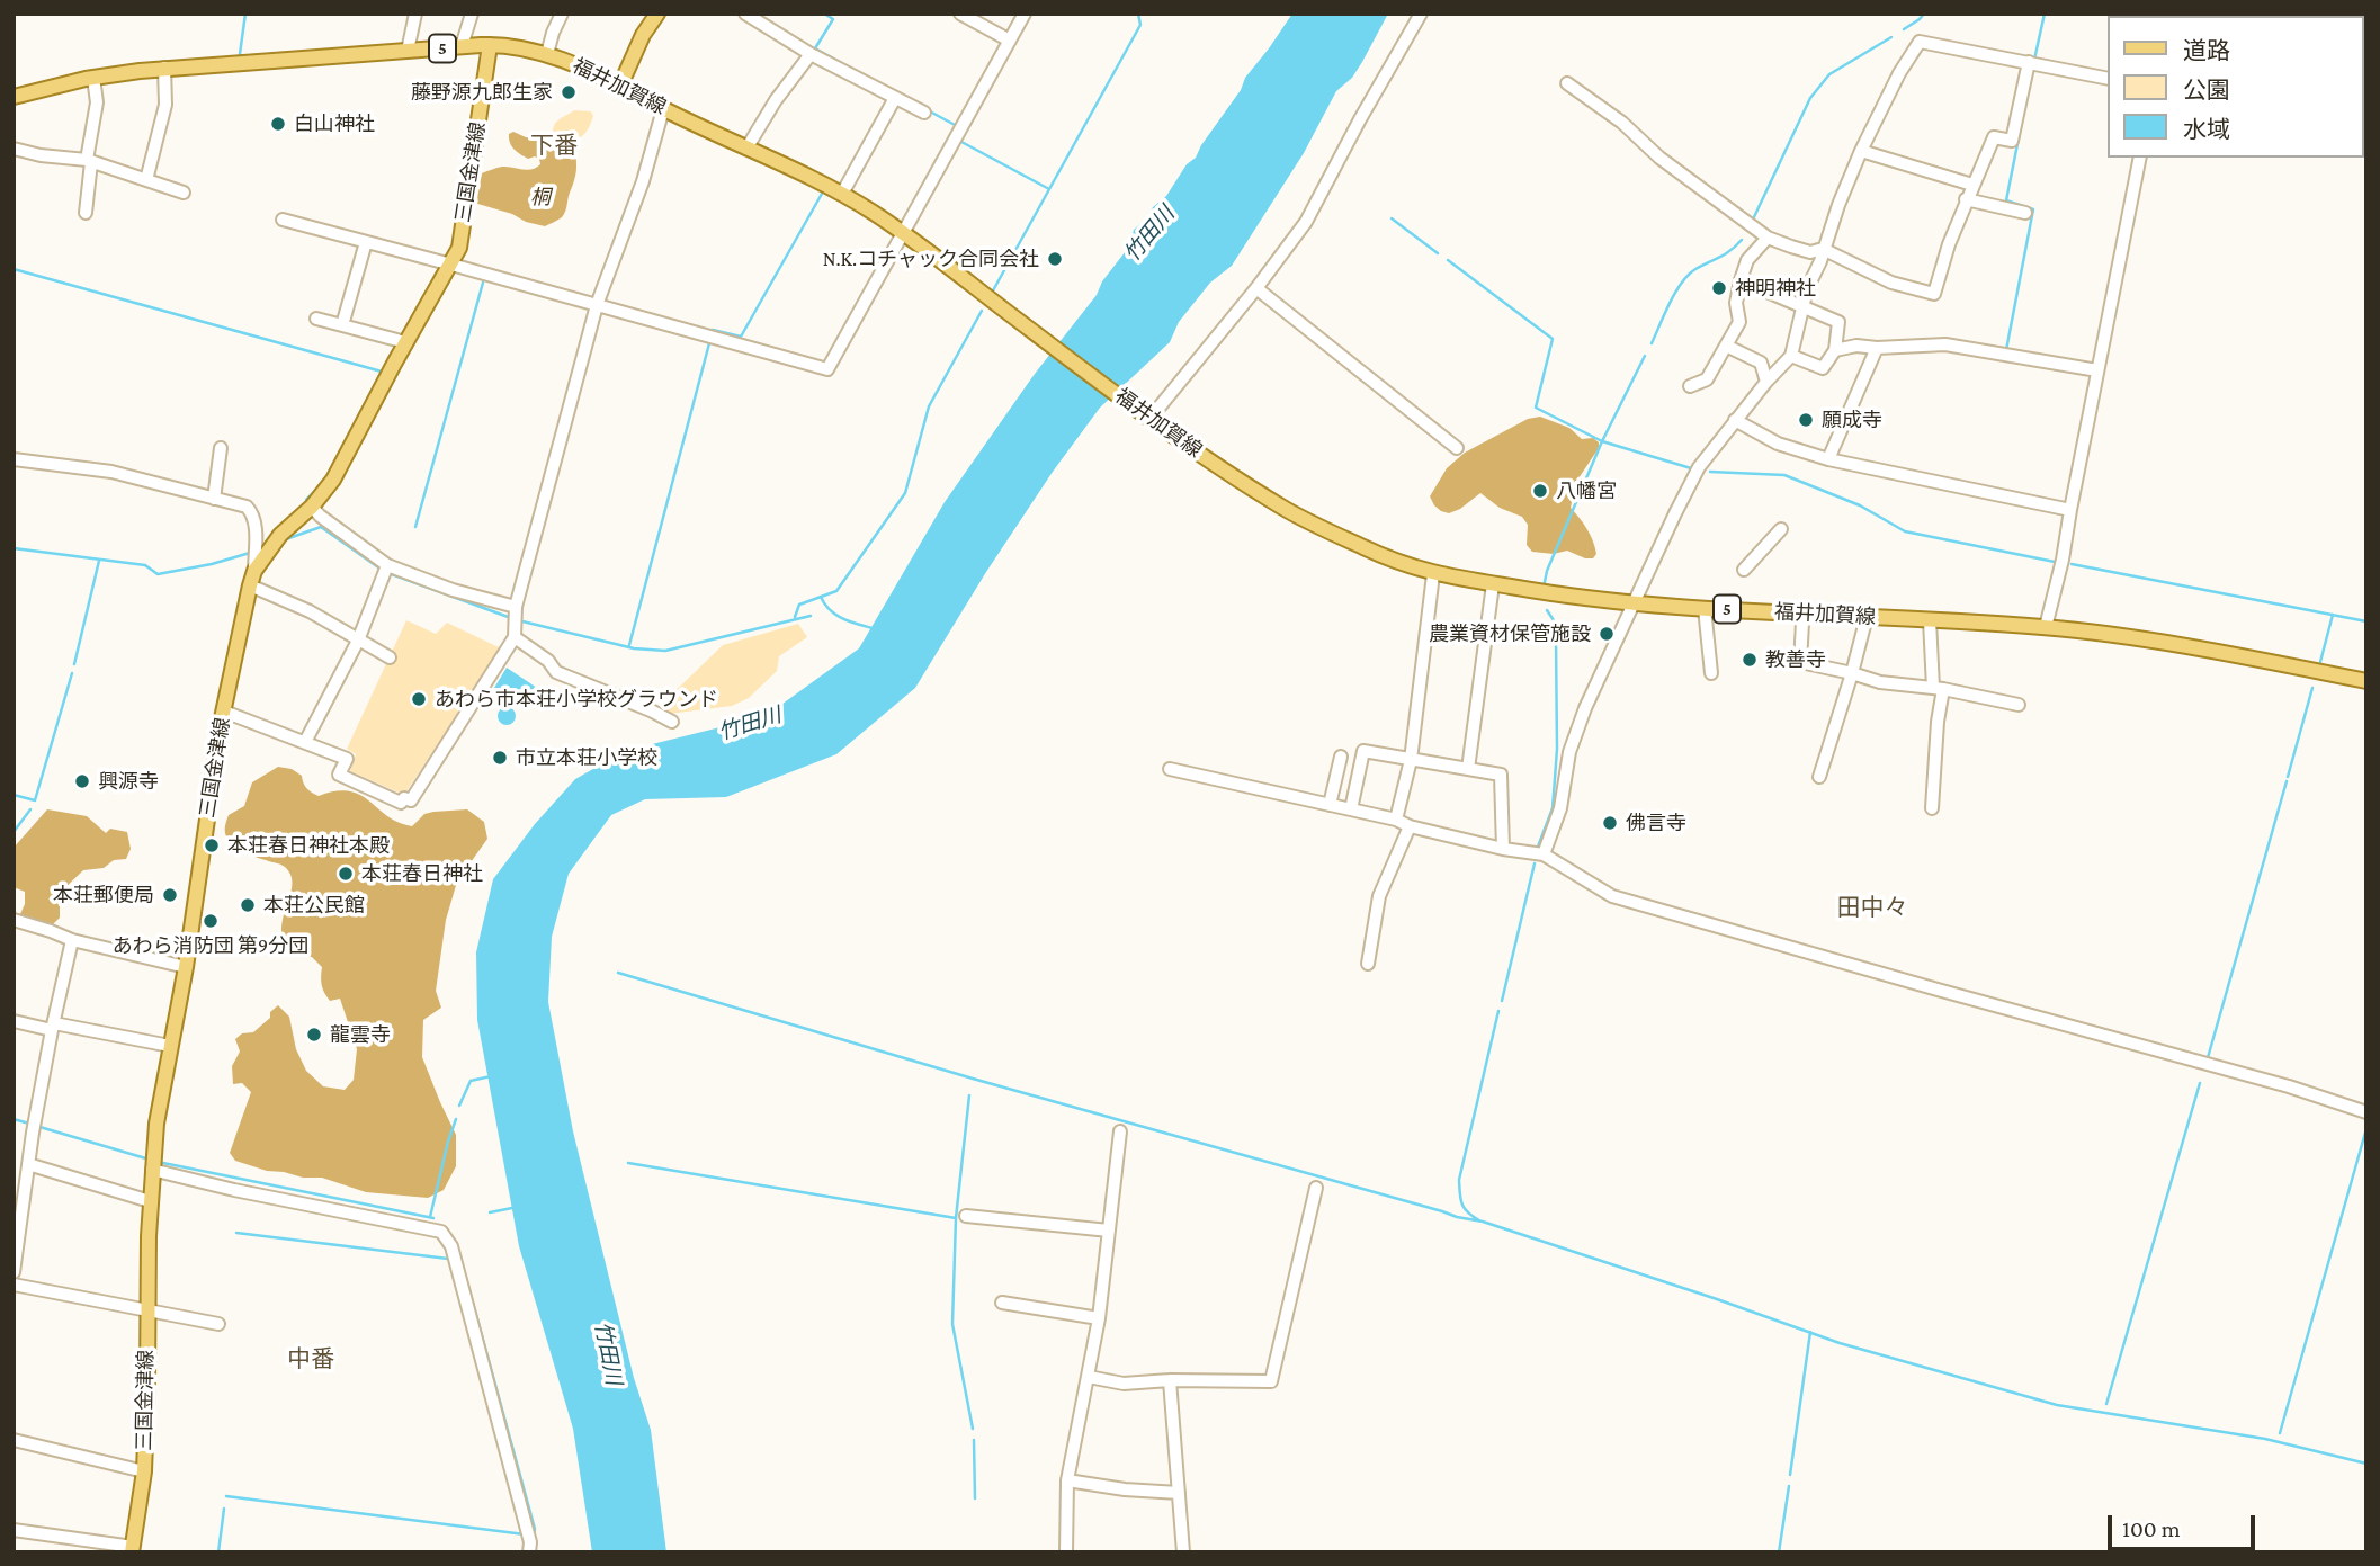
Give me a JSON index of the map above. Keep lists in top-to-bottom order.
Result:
{
  "streets": {
    "main road": ["5", "福井加賀線", "三国金津線"]
  },
  "crossings": [
    ["福井加賀線", "三国金津線"]
  ],
  "districts": ["下番", "田中々", "中番"],
  "water": ["竹田川"],
  "parks": ["桐"],
  "places": [
    "藤野源九郎生家",
    "白山神社",
    "N.K.コチャック合同会社",
    "神明神社",
    "願成寺",
    "八幡宮",
    "農業資材保管施設",
    "教善寺",
    "あわら市本荘小学校グラウンド",
    "市立本荘小学校",
    "興源寺",
    "佛言寺",
    "本荘春日神社本殿",
    "本荘春日神社",
    "本荘郵便局",
    "本荘公民館",
    "あわら消防団 第9分団",
    "龍雲寺"
  ],
  "legend": ["道路", "公園", "水域"],
  "scale_bar": "100 m"
}
